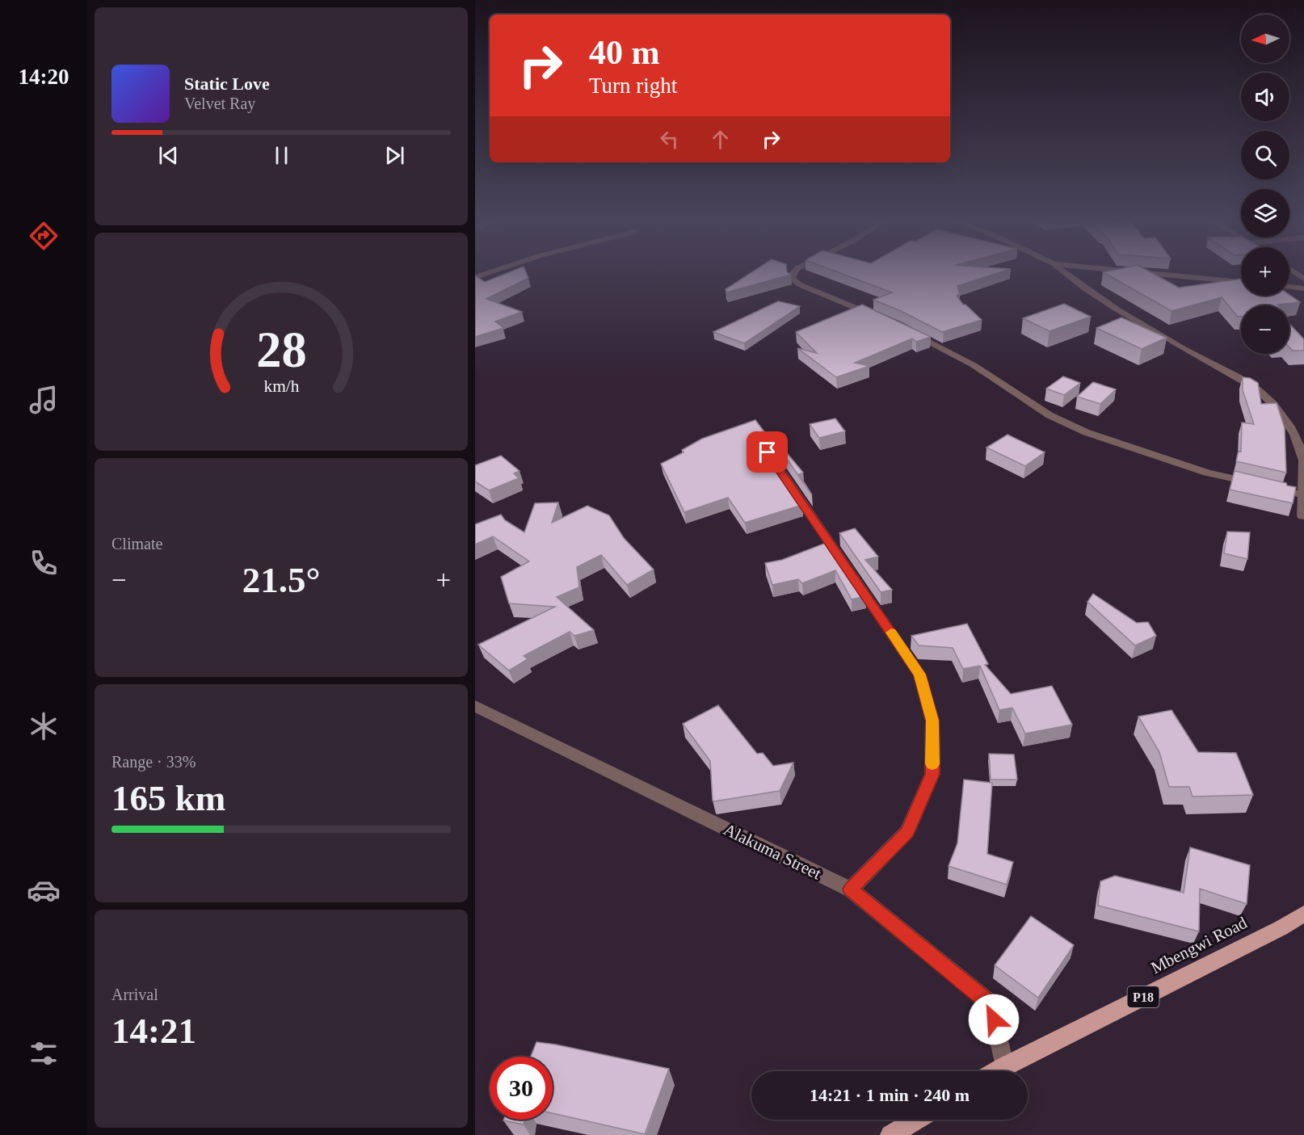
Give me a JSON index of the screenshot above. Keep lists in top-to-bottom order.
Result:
{
  "streets": {
    "main road": ["Mbengwi Road", "P18"],
    "street": ["Alakuma Street"]
  },
  "crossings": [
    ["Alakuma Street", "Mbengwi Road"]
  ],
  "north": "left",
  "page": {
    "tabs": "14:20",
    "map_buttons": ["+", "−"],
    "turn": ["40 m", "Turn right"],
    "song": ["Static Love", "Velvet Ray"],
    "tile": [
      "Climate",
      ["Range · 33%", "165 km"],
      ["Arrival", "14:21"]
    ],
    "heat": ["−", "21.5°", "+"],
    "limit": "30",
    "trip": "14:21 · 1 min · 240 m",
    "gauge": ["28", "km/h"]
  }
}
